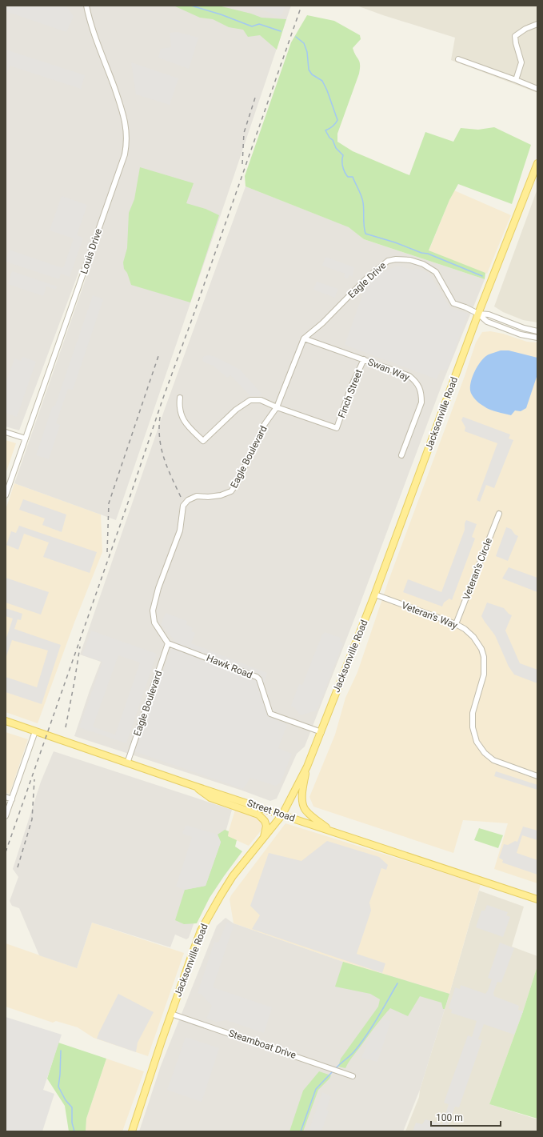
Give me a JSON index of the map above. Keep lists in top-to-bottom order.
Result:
{
  "streets": {
    "main road": ["Jacksonville Road", "Street Road"],
    "street": [
      "Louis Drive",
      "Eagle Drive",
      "Swan Way",
      "Finch Street",
      "Eagle Boulevard",
      "Veteran's Circle",
      "Veteran's Way",
      "Hawk Road",
      "Steamboat Drive"
    ]
  },
  "crossings": [
    ["Eagle Drive", "Swan Way"],
    ["Eagle Drive", "Jacksonville Road"],
    ["Eagle Drive", "Eagle Boulevard"],
    ["Swan Way", "Finch Street"],
    ["Swan Way", "Eagle Boulevard"],
    ["Finch Street", "Eagle Boulevard"],
    ["Jacksonville Road", "Veteran's Way"],
    ["Jacksonville Road", "Hawk Road"],
    ["Jacksonville Road", "Street Road"],
    ["Jacksonville Road", "Steamboat Drive"],
    ["Eagle Boulevard", "Hawk Road"],
    ["Eagle Boulevard", "Street Road"],
    ["Veteran's Circle", "Veteran's Way"]
  ],
  "scale_bar": "100 m"
}
